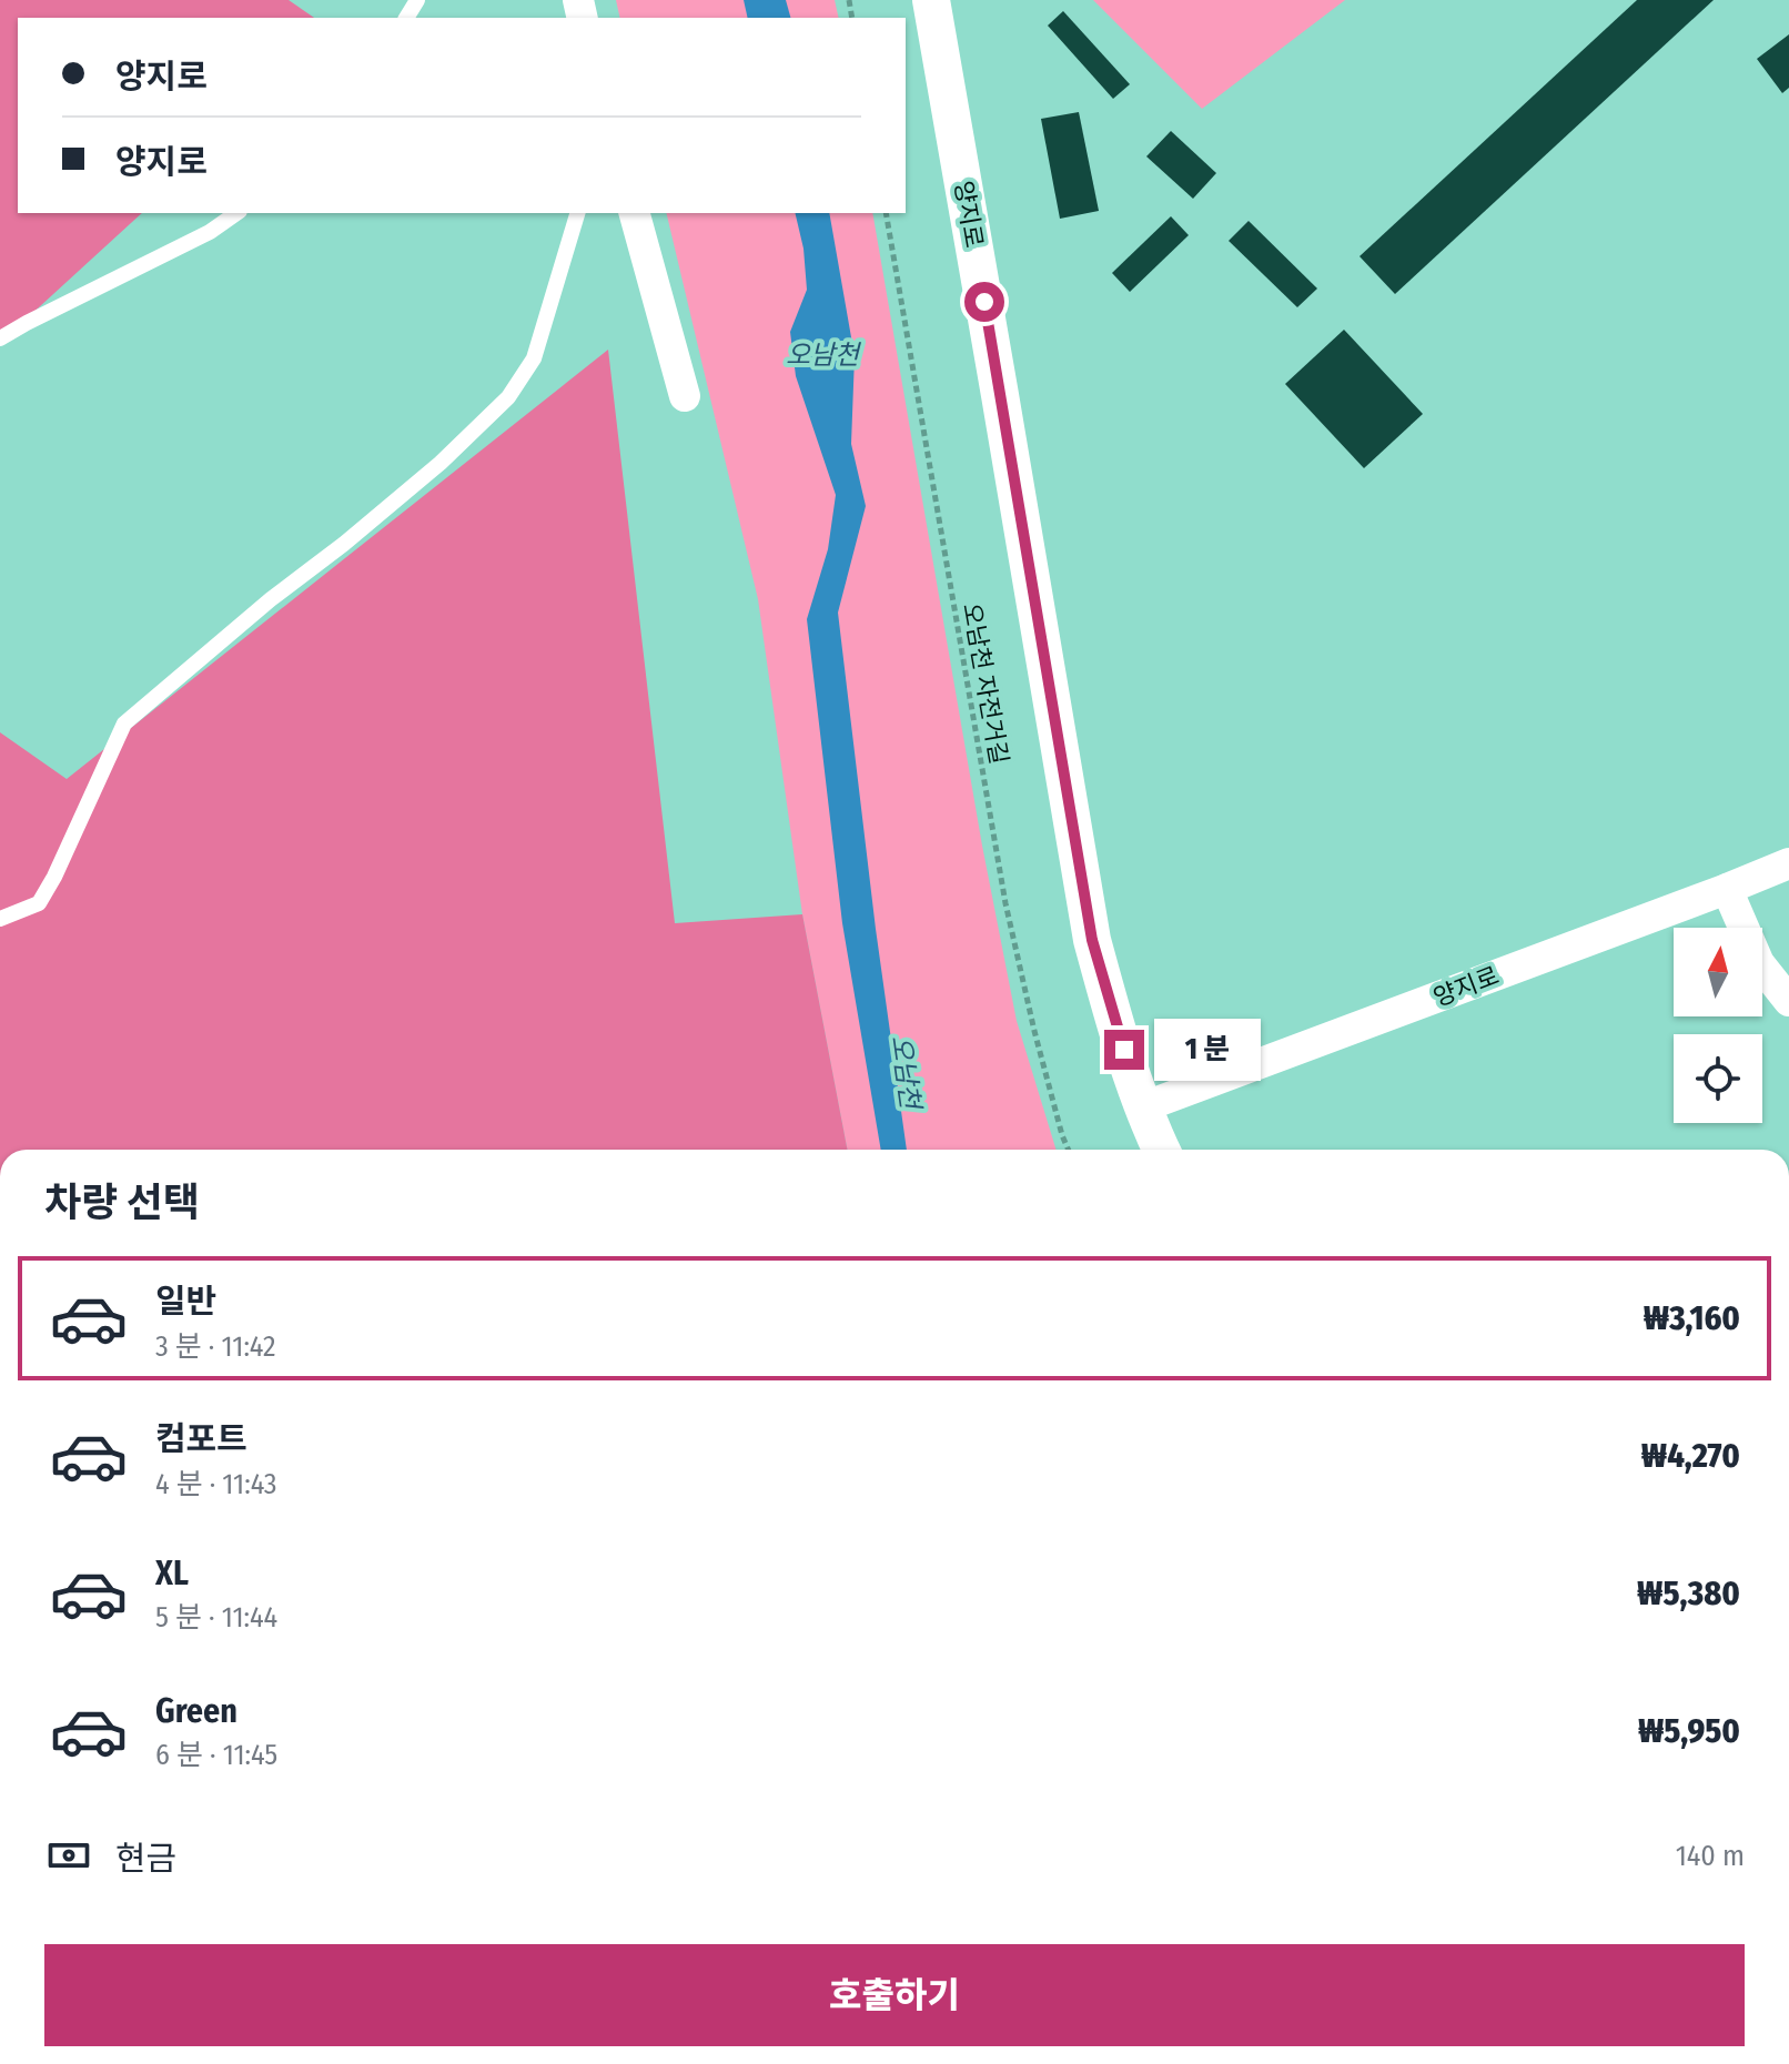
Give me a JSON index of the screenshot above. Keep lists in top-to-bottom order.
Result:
{
  "streets": {
    "street": ["양지로"],
    "path": ["오남천 자전거길"]
  },
  "water": ["오남천"],
  "north": "top",
  "page": {
    "banner": ["양지로", "양지로"],
    "bubble": "1 분",
    "heading": "차량 선택",
    "list": [
      {
        "name": "일반",
        "note": "3 분 · 11:42",
        "value": "₩3,160"
      },
      {
        "name": "컴포트",
        "note": "4 분 · 11:43",
        "value": "₩4,270"
      },
      {
        "name": "XL",
        "note": "5 분 · 11:44",
        "value": "₩5,380"
      },
      {
        "name": "Green",
        "note": "6 분 · 11:45",
        "value": "₩5,950"
      }
    ],
    "pay": ["현금", "140 m"],
    "buttons": "호출하기"
  }
}
